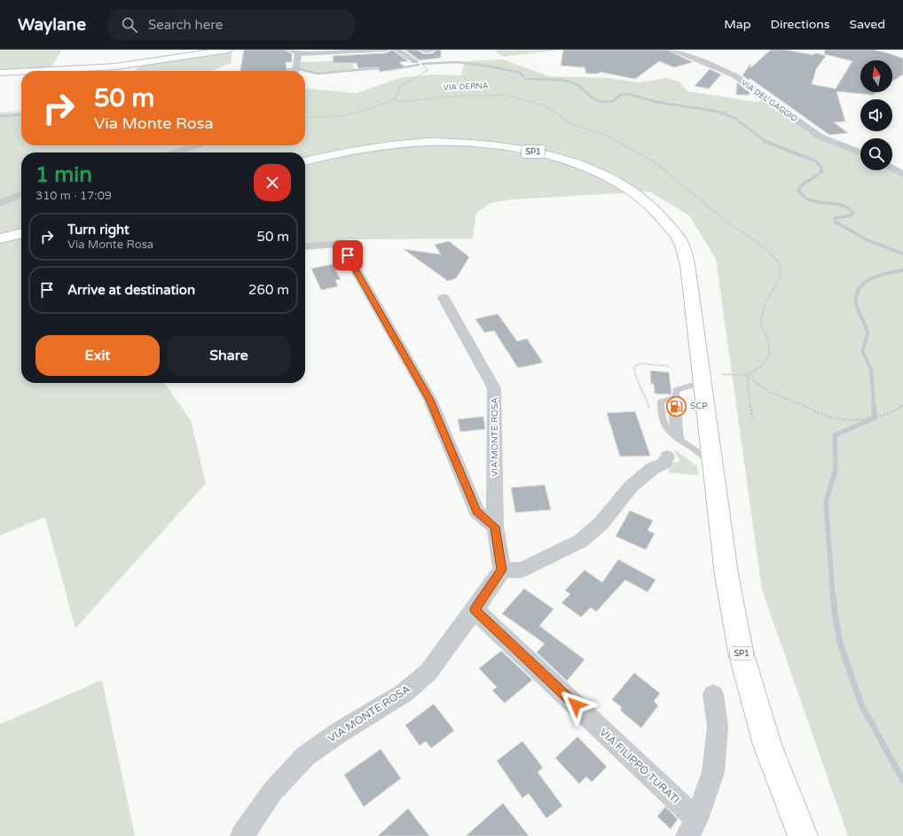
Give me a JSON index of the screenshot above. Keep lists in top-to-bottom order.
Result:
{
  "streets": {
    "main road": ["SP1"],
    "street": ["VIA DEL GAGGIO", "VIA MONTE ROSA", "VIA FILIPPO TURATI"],
    "path": ["VIA DERNA"]
  },
  "crossings": [
    ["VIA MONTE ROSA", "VIA FILIPPO TURATI"]
  ],
  "places": {
    "fuel station": ["SCP"]
  },
  "north": "top",
  "page": {
    "header": "Waylane",
    "search": "Search here",
    "nav": ["Map", "Directions", "Saved"],
    "turn": ["50 m", "Via Monte Rosa"],
    "heading": ["1 min", "310 m · 17:09"],
    "list": [
      {
        "name": "Turn right",
        "note": "Via Monte Rosa",
        "value": "50 m"
      },
      {
        "name": "Arrive at destination",
        "value": "260 m"
      }
    ],
    "buttons": ["Exit", "Share"]
  }
}
